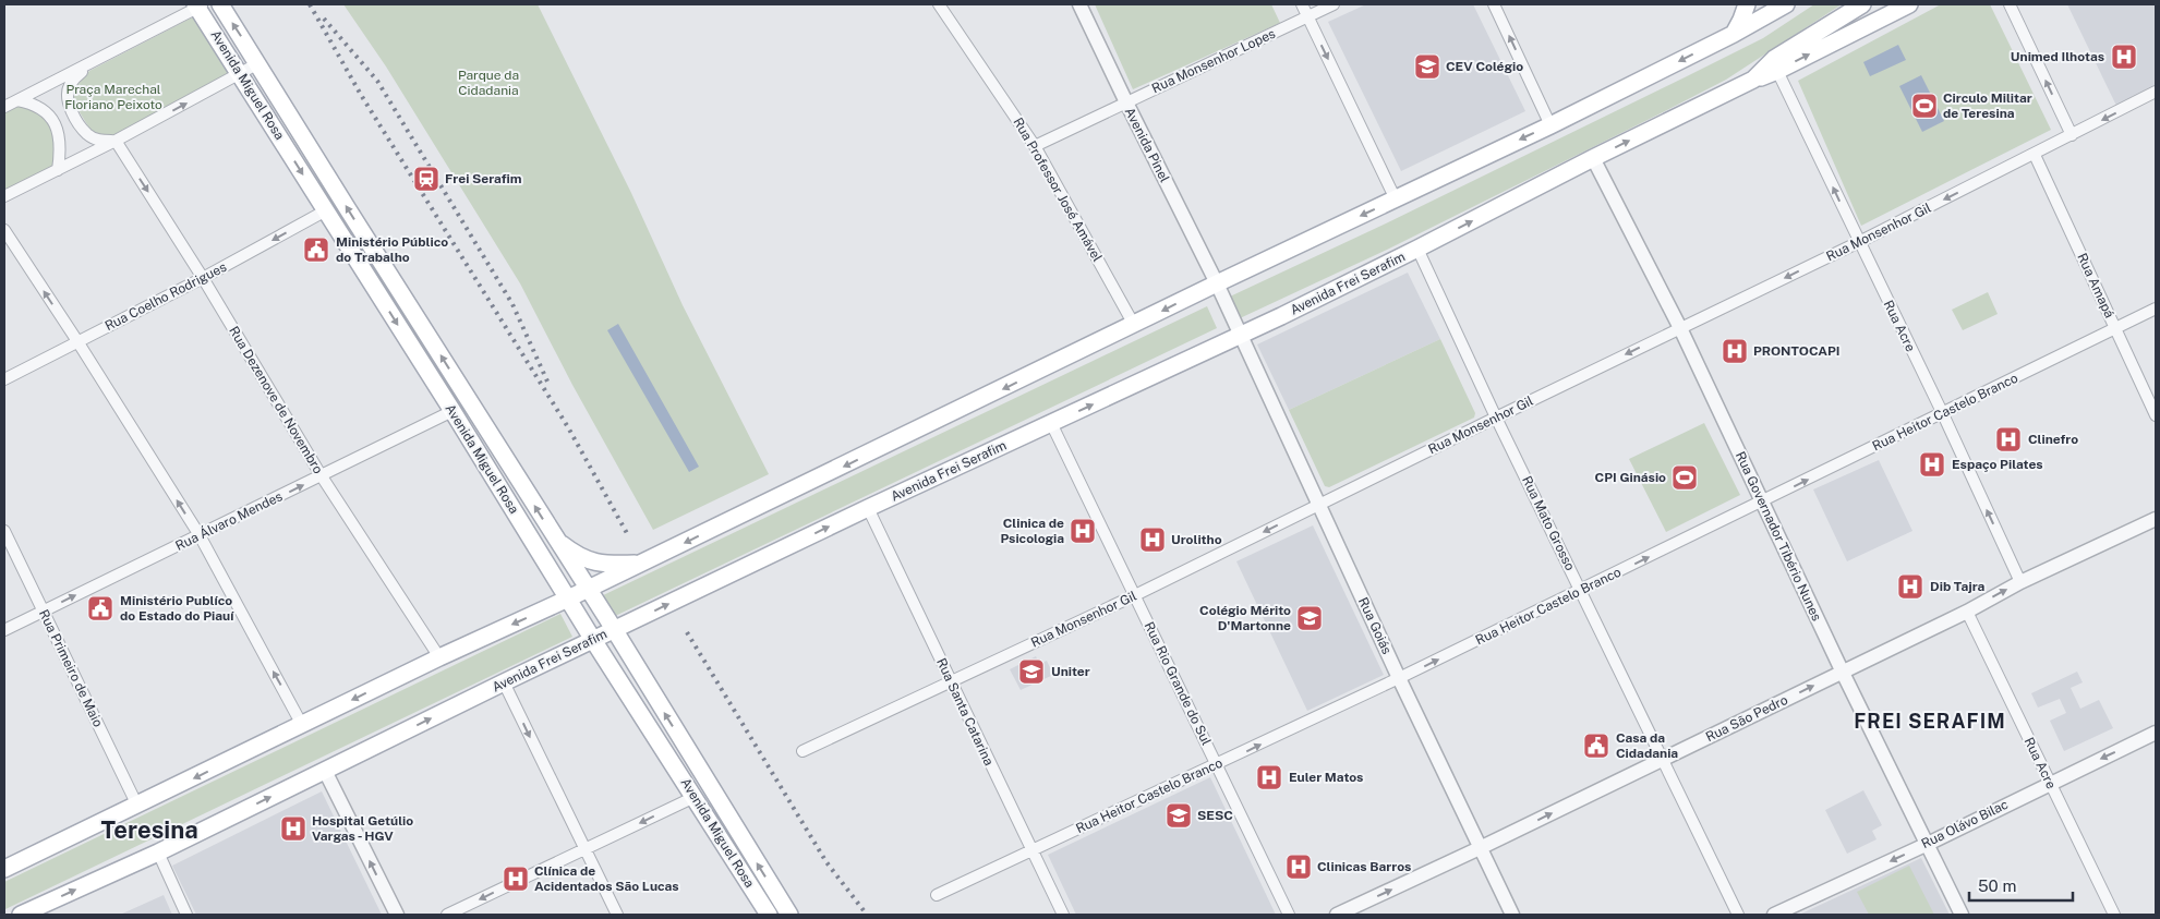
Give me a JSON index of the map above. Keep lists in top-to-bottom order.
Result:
{
  "streets": {
    "main road": ["Avenida Miguel Rosa", "Avenida Frei Serafim"],
    "street": [
      "Rua Monsenhor Lopes",
      "Avenida Pinel",
      "Rua Professor José Amável",
      "Rua Monsenhor Gil",
      "Rua Amapá",
      "Rua Coelho Rodrigues",
      "Rua Acre",
      "Rua Dezenove de Novembro",
      "Rua Heitor Castelo Branco",
      "Rua Álvaro Mendes",
      "Rua Mato Grosso",
      "Rua Governador Tibério Nunes",
      "Rua Goiás",
      "Rua Primeiro de Maio",
      "Rua Rio Grande do Sul",
      "Rua Santa Catarina",
      "Rua São Pedro",
      "Rua Olávo Bilac"
    ]
  },
  "crossings": [
    ["Rua Monsenhor Lopes", "Avenida Pinel"],
    ["Rua Monsenhor Lopes", "Rua Professor José Amável"],
    ["Avenida Miguel Rosa", "Avenida Frei Serafim"],
    ["Avenida Miguel Rosa", "Rua Coelho Rodrigues"],
    ["Avenida Miguel Rosa", "Rua Álvaro Mendes"],
    ["Avenida Pinel", "Avenida Frei Serafim"],
    ["Avenida Pinel", "Rua Goiás"],
    ["Rua Monsenhor Gil", "Rua Amapá"],
    ["Rua Monsenhor Gil", "Rua Acre"],
    ["Rua Monsenhor Gil", "Rua Mato Grosso"],
    ["Rua Monsenhor Gil", "Rua Governador Tibério Nunes"],
    ["Rua Monsenhor Gil", "Rua Goiás"],
    ["Rua Monsenhor Gil", "Rua Rio Grande do Sul"],
    ["Rua Monsenhor Gil", "Rua Santa Catarina"],
    ["Avenida Frei Serafim", "Rua Mato Grosso"],
    ["Avenida Frei Serafim", "Rua Governador Tibério Nunes"],
    ["Avenida Frei Serafim", "Rua Goiás"],
    ["Avenida Frei Serafim", "Rua Rio Grande do Sul"],
    ["Avenida Frei Serafim", "Rua Santa Catarina"],
    ["Rua Amapá", "Rua Heitor Castelo Branco"],
    ["Rua Coelho Rodrigues", "Rua Dezenove de Novembro"],
    ["Rua Acre", "Rua Heitor Castelo Branco"],
    ["Rua Acre", "Rua São Pedro"],
    ["Rua Acre", "Rua Olávo Bilac"],
    ["Rua Dezenove de Novembro", "Rua Álvaro Mendes"],
    ["Rua Heitor Castelo Branco", "Rua Mato Grosso"],
    ["Rua Heitor Castelo Branco", "Rua Governador Tibério Nunes"],
    ["Rua Heitor Castelo Branco", "Rua Goiás"],
    ["Rua Heitor Castelo Branco", "Rua Rio Grande do Sul"],
    ["Rua Heitor Castelo Branco", "Rua Santa Catarina"],
    ["Rua Álvaro Mendes", "Rua Primeiro de Maio"],
    ["Rua Mato Grosso", "Rua São Pedro"],
    ["Rua Governador Tibério Nunes", "Rua São Pedro"],
    ["Rua Governador Tibério Nunes", "Rua Olávo Bilac"],
    ["Rua Goiás", "Rua São Pedro"]
  ],
  "one_way": [
    "Rua Monsenhor Gil",
    "Rua Coelho Rodrigues",
    "Rua Acre",
    "Rua Heitor Castelo Branco",
    "Rua Álvaro Mendes",
    "Rua São Pedro",
    "Rua Olávo Bilac"
  ],
  "districts": ["FREI SERAFIM", "Teresina"],
  "parks": ["Parque da Cidadania", "Praça Marechal Floriano Peixoto"],
  "places": {
    "hospital": [
      "Unimed Ilhotas",
      "PRONTOCAPI",
      "Clinefro",
      "Espaço Pilates",
      "Clinica de Psicologia",
      "Urolitho",
      "Dib Tajra",
      "Euler Matos",
      "Hospital Getúlio Vargas - HGV",
      "Clinicas Barros",
      "Clínica de Acidentados São Lucas"
    ],
    "school or university": [
      "CEV Colégio",
      "Colégio Mérito D'Martonne",
      "Uniter",
      "SESC"
    ],
    "sports": ["Circulo Militar de Teresina", "CPI Ginásio"],
    "station": ["Frei Serafim"],
    "public building": ["Ministério Público do Trabalho", "Ministério Publíco do Estado do Piauí", "Casa da Cidadania"]
  },
  "scale_bar": "50 m"
}
